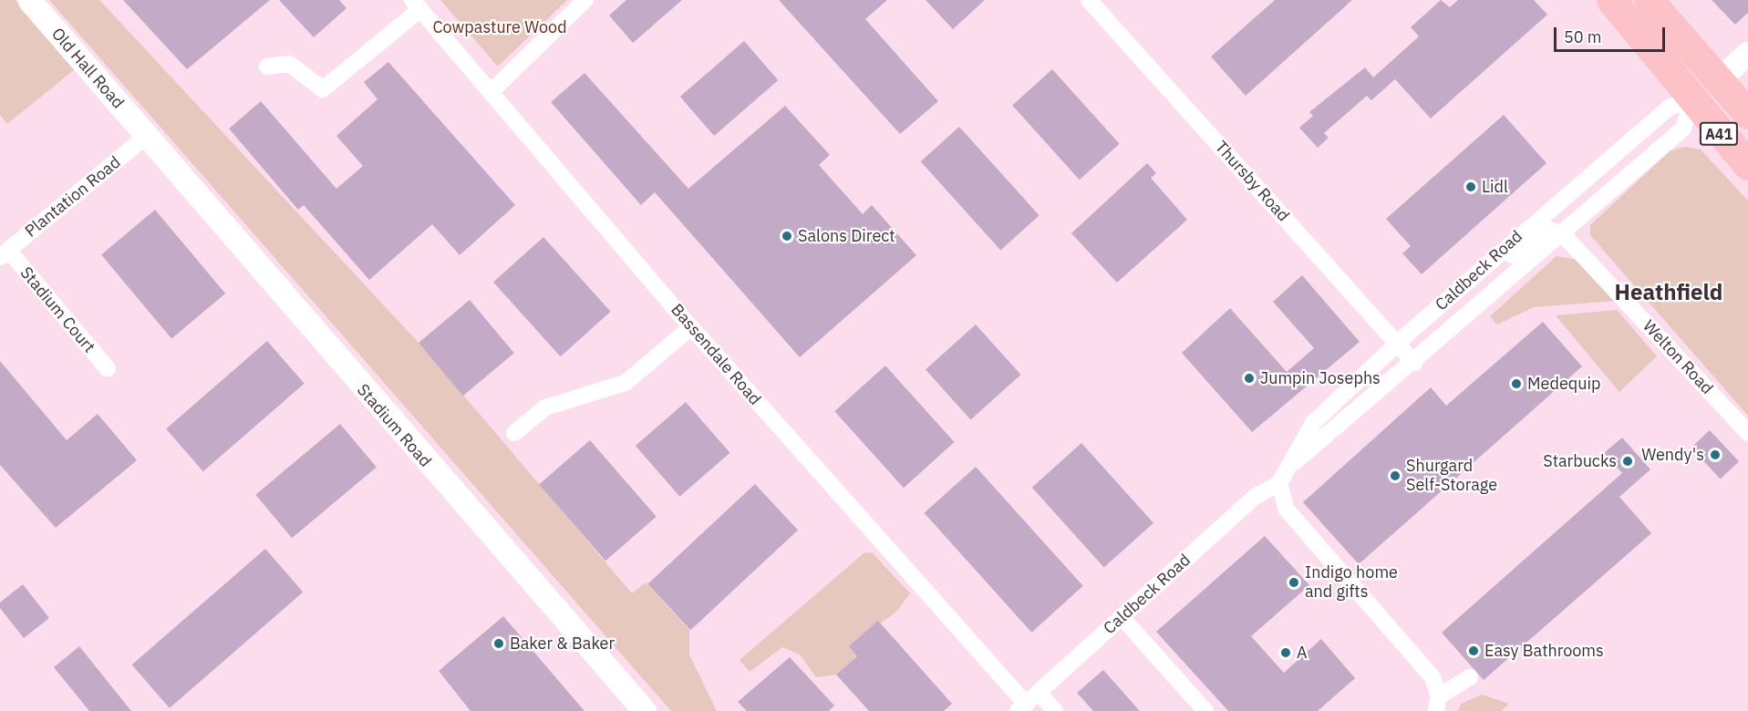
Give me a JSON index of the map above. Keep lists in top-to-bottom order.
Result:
{
  "streets": {
    "highway": ["A41"],
    "street": [
      "Old Hall Road",
      "Thursby Road",
      "Plantation Road",
      "Caldbeck Road",
      "Stadium Court",
      "Bassendale Road",
      "Welton Road",
      "Stadium Road"
    ]
  },
  "crossings": [
    ["Old Hall Road", "Plantation Road"],
    ["Old Hall Road", "Stadium Road"],
    ["A41", "Caldbeck Road"],
    ["Thursby Road", "Caldbeck Road"],
    ["Plantation Road", "Stadium Court"],
    ["Plantation Road", "Stadium Road"],
    ["Caldbeck Road", "Bassendale Road"],
    ["Caldbeck Road", "Welton Road"]
  ],
  "districts": ["Heathfield"],
  "parks": ["Cowpasture Wood"],
  "places": [
    "Lidl",
    "Salons Direct",
    "Jumpin Josephs",
    "Medequip",
    "Wendy's",
    "Starbucks",
    "Shurgard Self-Storage",
    "Indigo home and gifts",
    "Baker & Baker",
    "Easy Bathrooms",
    "A"
  ],
  "scale_bar": "50 m"
}
